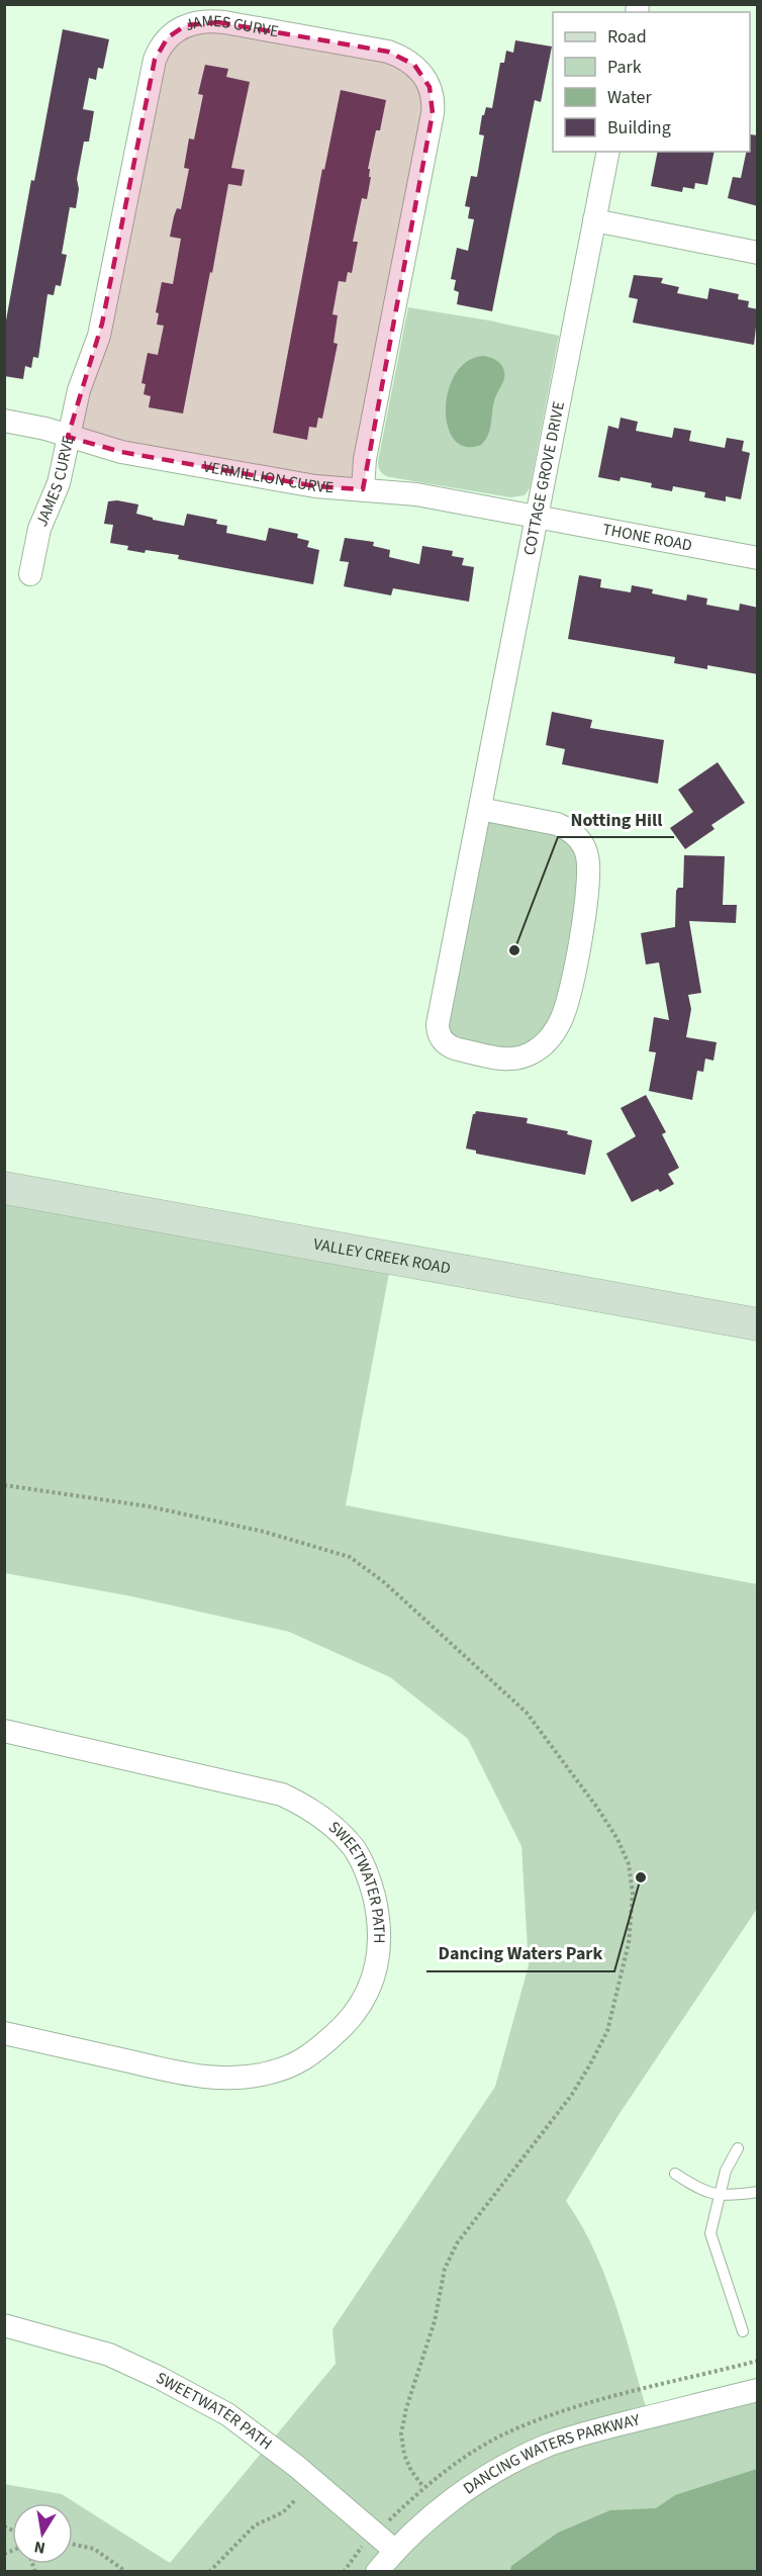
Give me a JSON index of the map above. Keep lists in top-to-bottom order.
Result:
{
  "streets": {
    "main road": ["VALLEY CREEK ROAD"],
    "street": [
      "JAMES CURVE",
      "VERMILLION CURVE",
      "COTTAGE GROVE DRIVE",
      "THONE ROAD",
      "SWEETWATER PATH",
      "DANCING WATERS PARKWAY"
    ]
  },
  "crossings": [
    ["JAMES CURVE", "VERMILLION CURVE"],
    ["VERMILLION CURVE", "COTTAGE GROVE DRIVE"],
    ["VERMILLION CURVE", "THONE ROAD"],
    ["COTTAGE GROVE DRIVE", "THONE ROAD"],
    ["SWEETWATER PATH", "DANCING WATERS PARKWAY"]
  ],
  "places": ["Notting Hill", "Dancing Waters Park"],
  "legend": [
    "Road",
    "Park",
    "Water",
    "Building"
  ],
  "north": "bottom"
}
